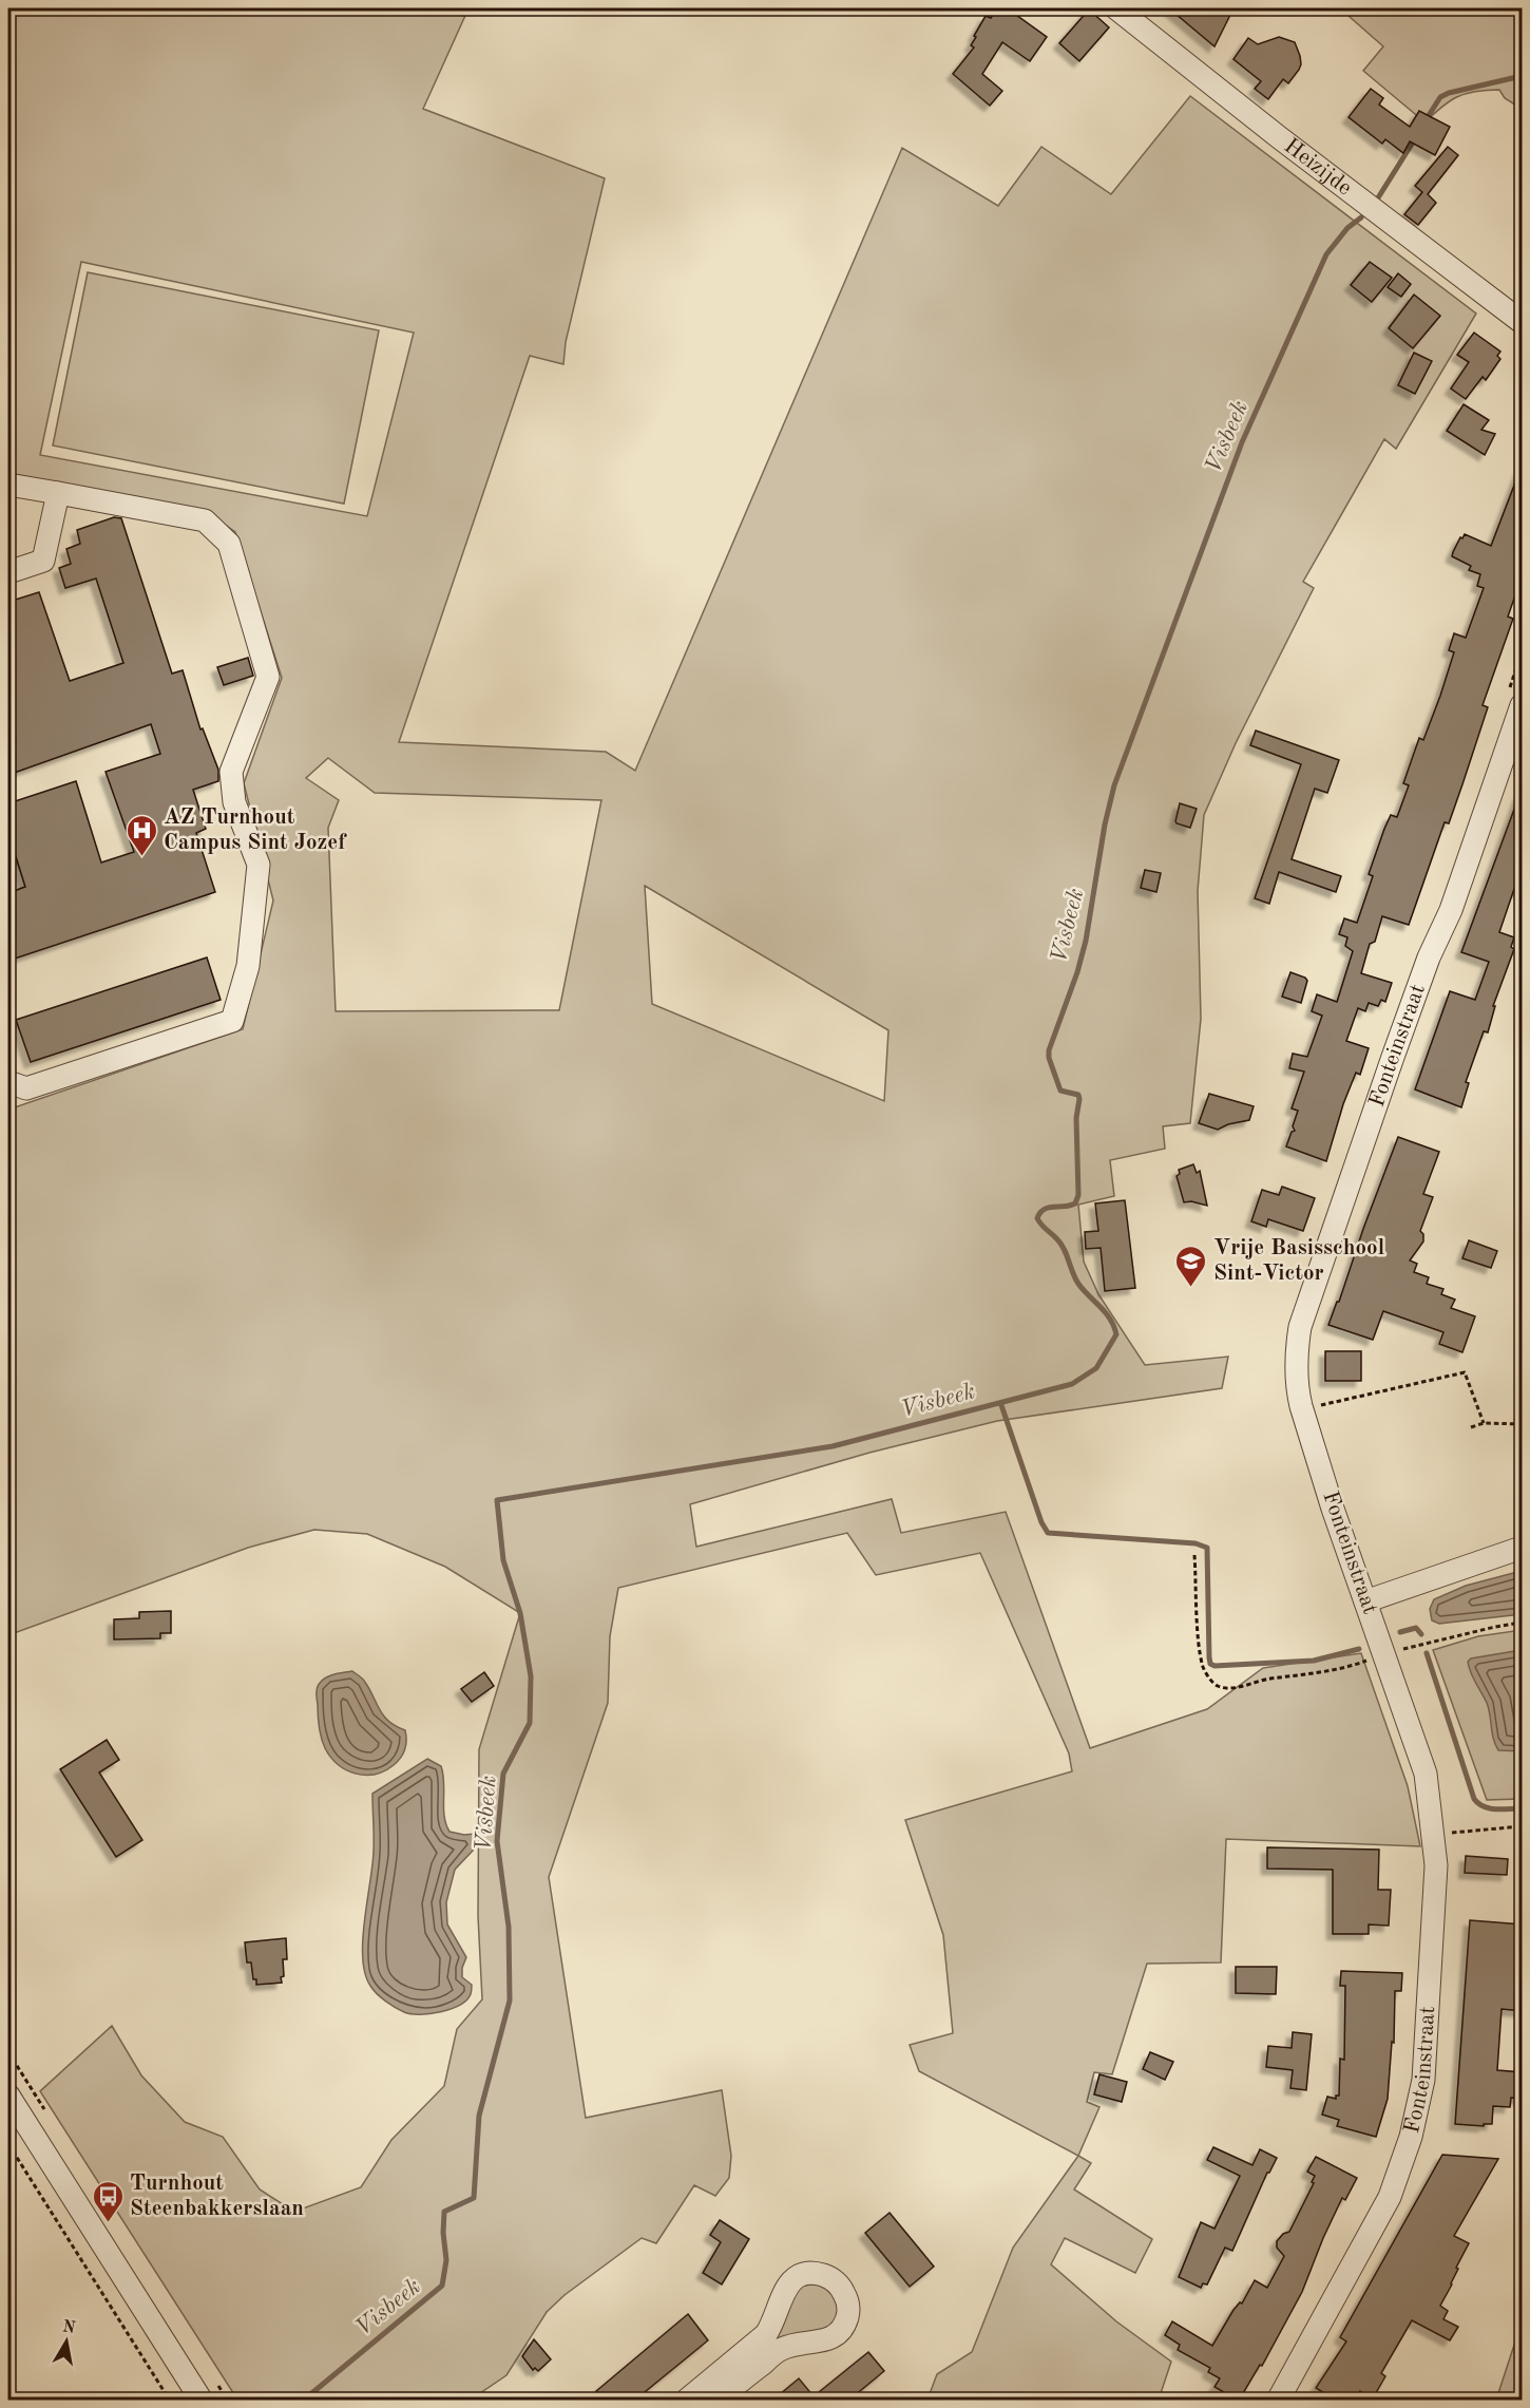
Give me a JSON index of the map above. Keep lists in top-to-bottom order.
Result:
{
  "streets": {
    "street": ["Heizijde", "Fonteinstraat"]
  },
  "water": ["Visbeek"],
  "places": {
    "hospital": ["AZ Turnhout Campus Sint Jozef"],
    "school or university": ["Vrije Basisschool Sint-Victor"],
    "bus stop": ["Turnhout Steenbakkerslaan"]
  },
  "north": "top"
}
